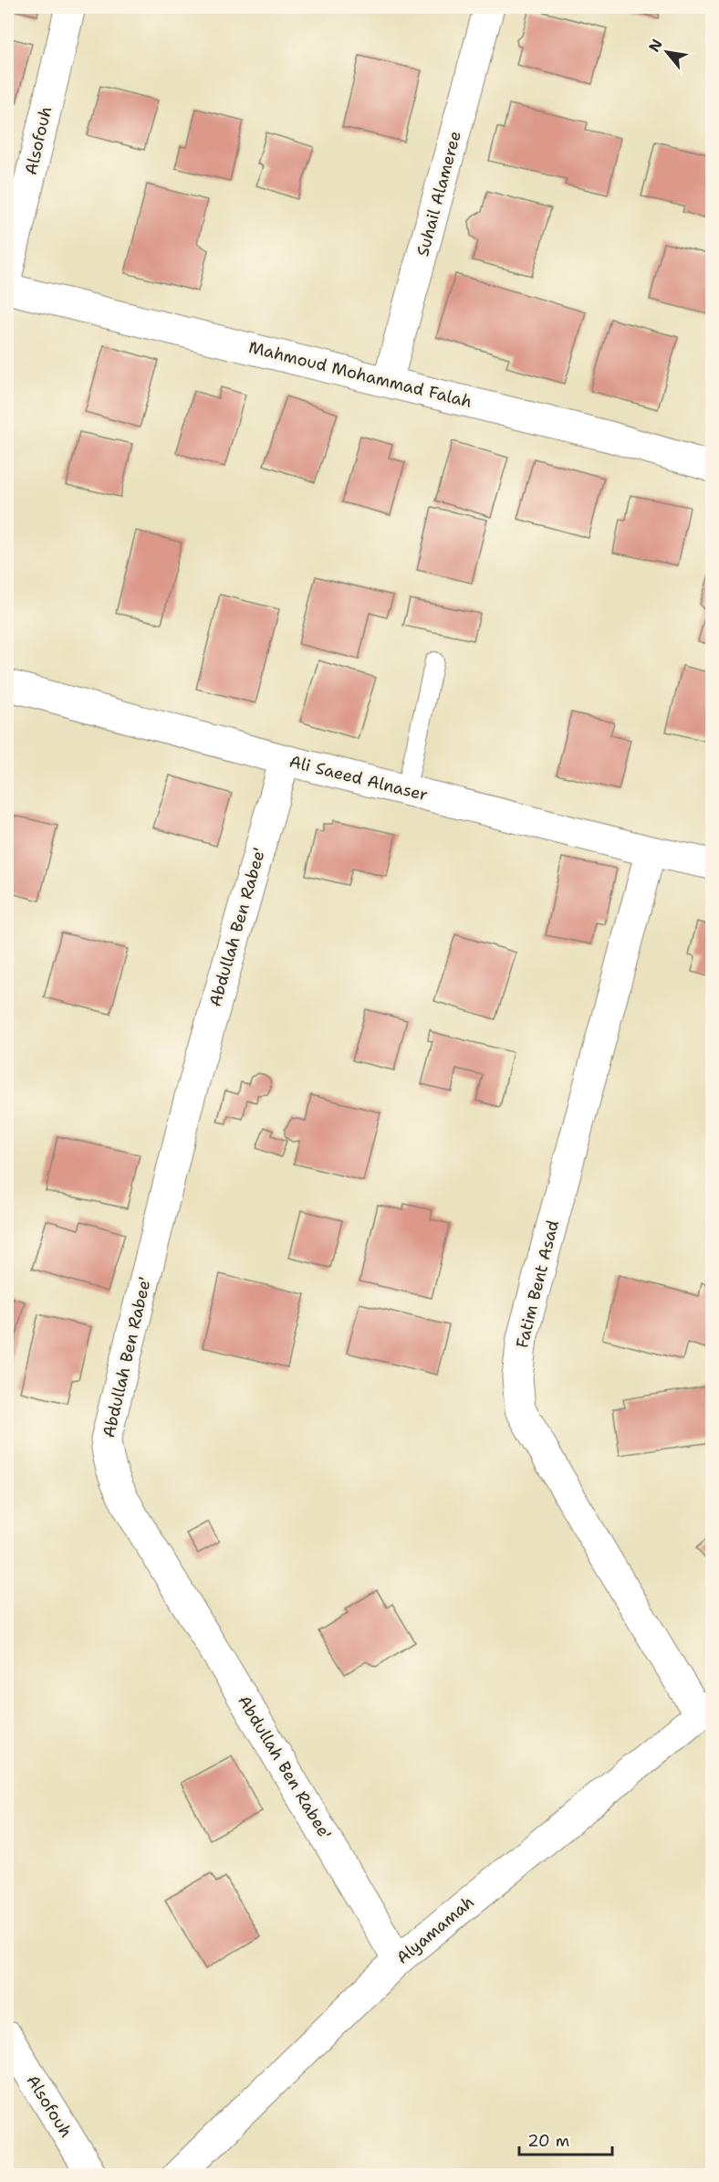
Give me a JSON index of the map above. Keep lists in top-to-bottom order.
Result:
{
  "streets": {
    "street": [
      "Alsofouh",
      "Suhail Alameree",
      "Mahmoud Mohammad Falah",
      "Ali Saeed Alnaser",
      "Abdullah Ben Rabee'",
      "Fatim Bent Asad",
      "Alyamamah"
    ]
  },
  "crossings": [
    ["Suhail Alameree", "Mahmoud Mohammad Falah"],
    ["Ali Saeed Alnaser", "Abdullah Ben Rabee'"],
    ["Ali Saeed Alnaser", "Fatim Bent Asad"],
    ["Abdullah Ben Rabee'", "Alyamamah"],
    ["Fatim Bent Asad", "Alyamamah"]
  ],
  "scale_bar": "20 m",
  "north": "top left"
}
